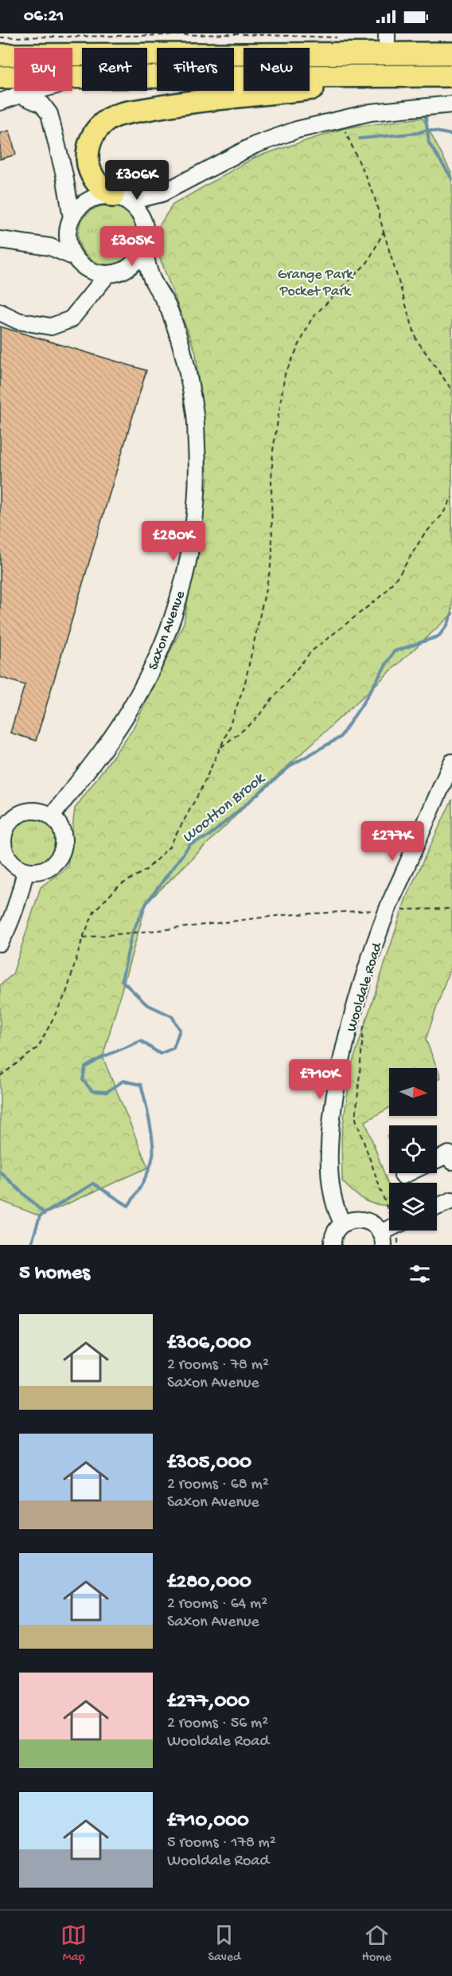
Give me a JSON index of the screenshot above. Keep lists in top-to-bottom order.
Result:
{
  "streets": {
    "street": ["Saxon Avenue", "Wooldale Road"]
  },
  "water": ["Wootton Brook"],
  "parks": ["Grange Park Pocket Park"],
  "north": "right",
  "page": {
    "status": "06:21",
    "chip": [
      "Buy",
      "Rent",
      "Filters",
      "New"
    ],
    "price": [
      "£306K",
      "£305K",
      "£280K",
      "£277K",
      "£710K"
    ],
    "heading": "5 homes",
    "list": [
      {
        "name": "£306,000",
        "note": "2 rooms · 78 m² · Saxon Avenue"
      },
      {
        "name": "£305,000",
        "note": "2 rooms · 68 m² · Saxon Avenue"
      },
      {
        "name": "£280,000",
        "note": "2 rooms · 64 m² · Saxon Avenue"
      },
      {
        "name": "£277,000",
        "note": "2 rooms · 56 m² · Wooldale Road"
      },
      {
        "name": "£710,000",
        "note": "5 rooms · 178 m² · Wooldale Road"
      }
    ],
    "tabs": ["Map", "Saved", "Home"]
  }
}
